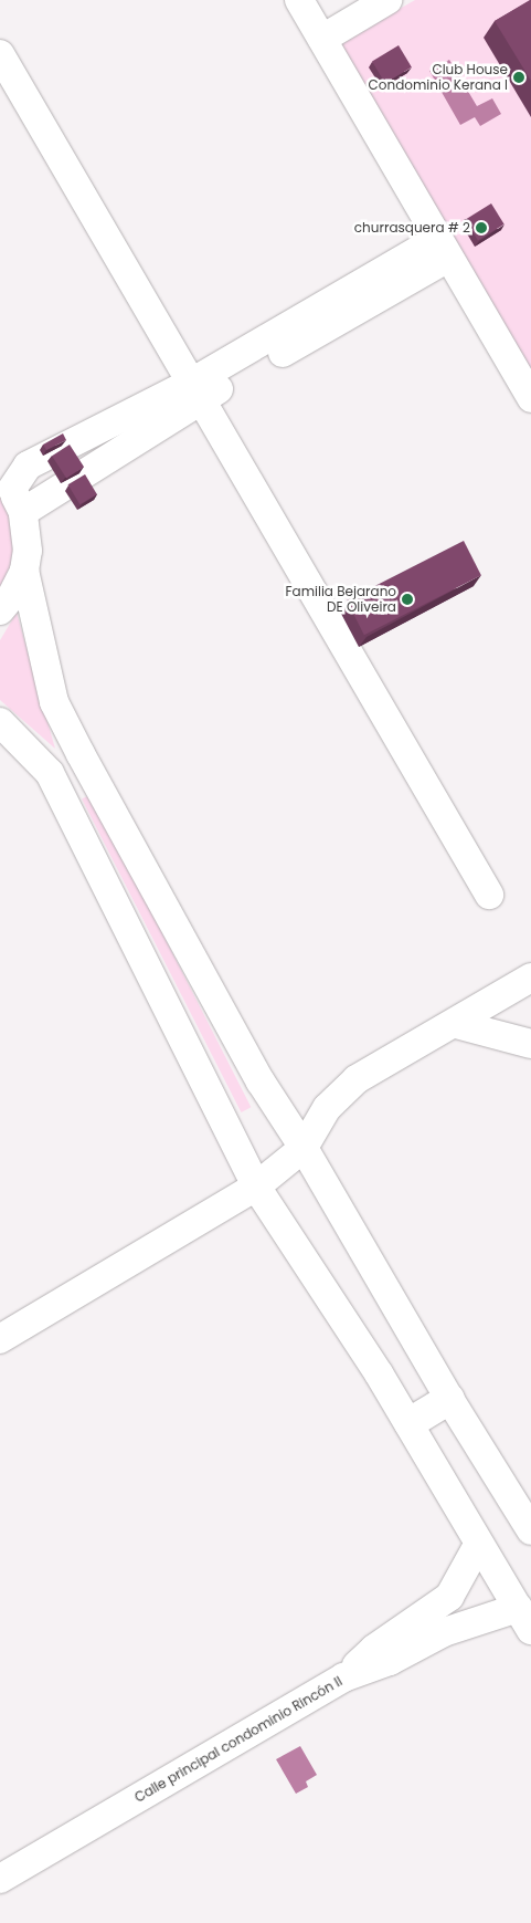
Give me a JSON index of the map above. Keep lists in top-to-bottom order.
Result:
{
  "streets": {
    "street": ["Calle principal condominio Rincón II"]
  },
  "places": ["Club House Condominio Kerana I", "churrasquera # 2", "Familia Bejarano DE Oliveira"]
}
